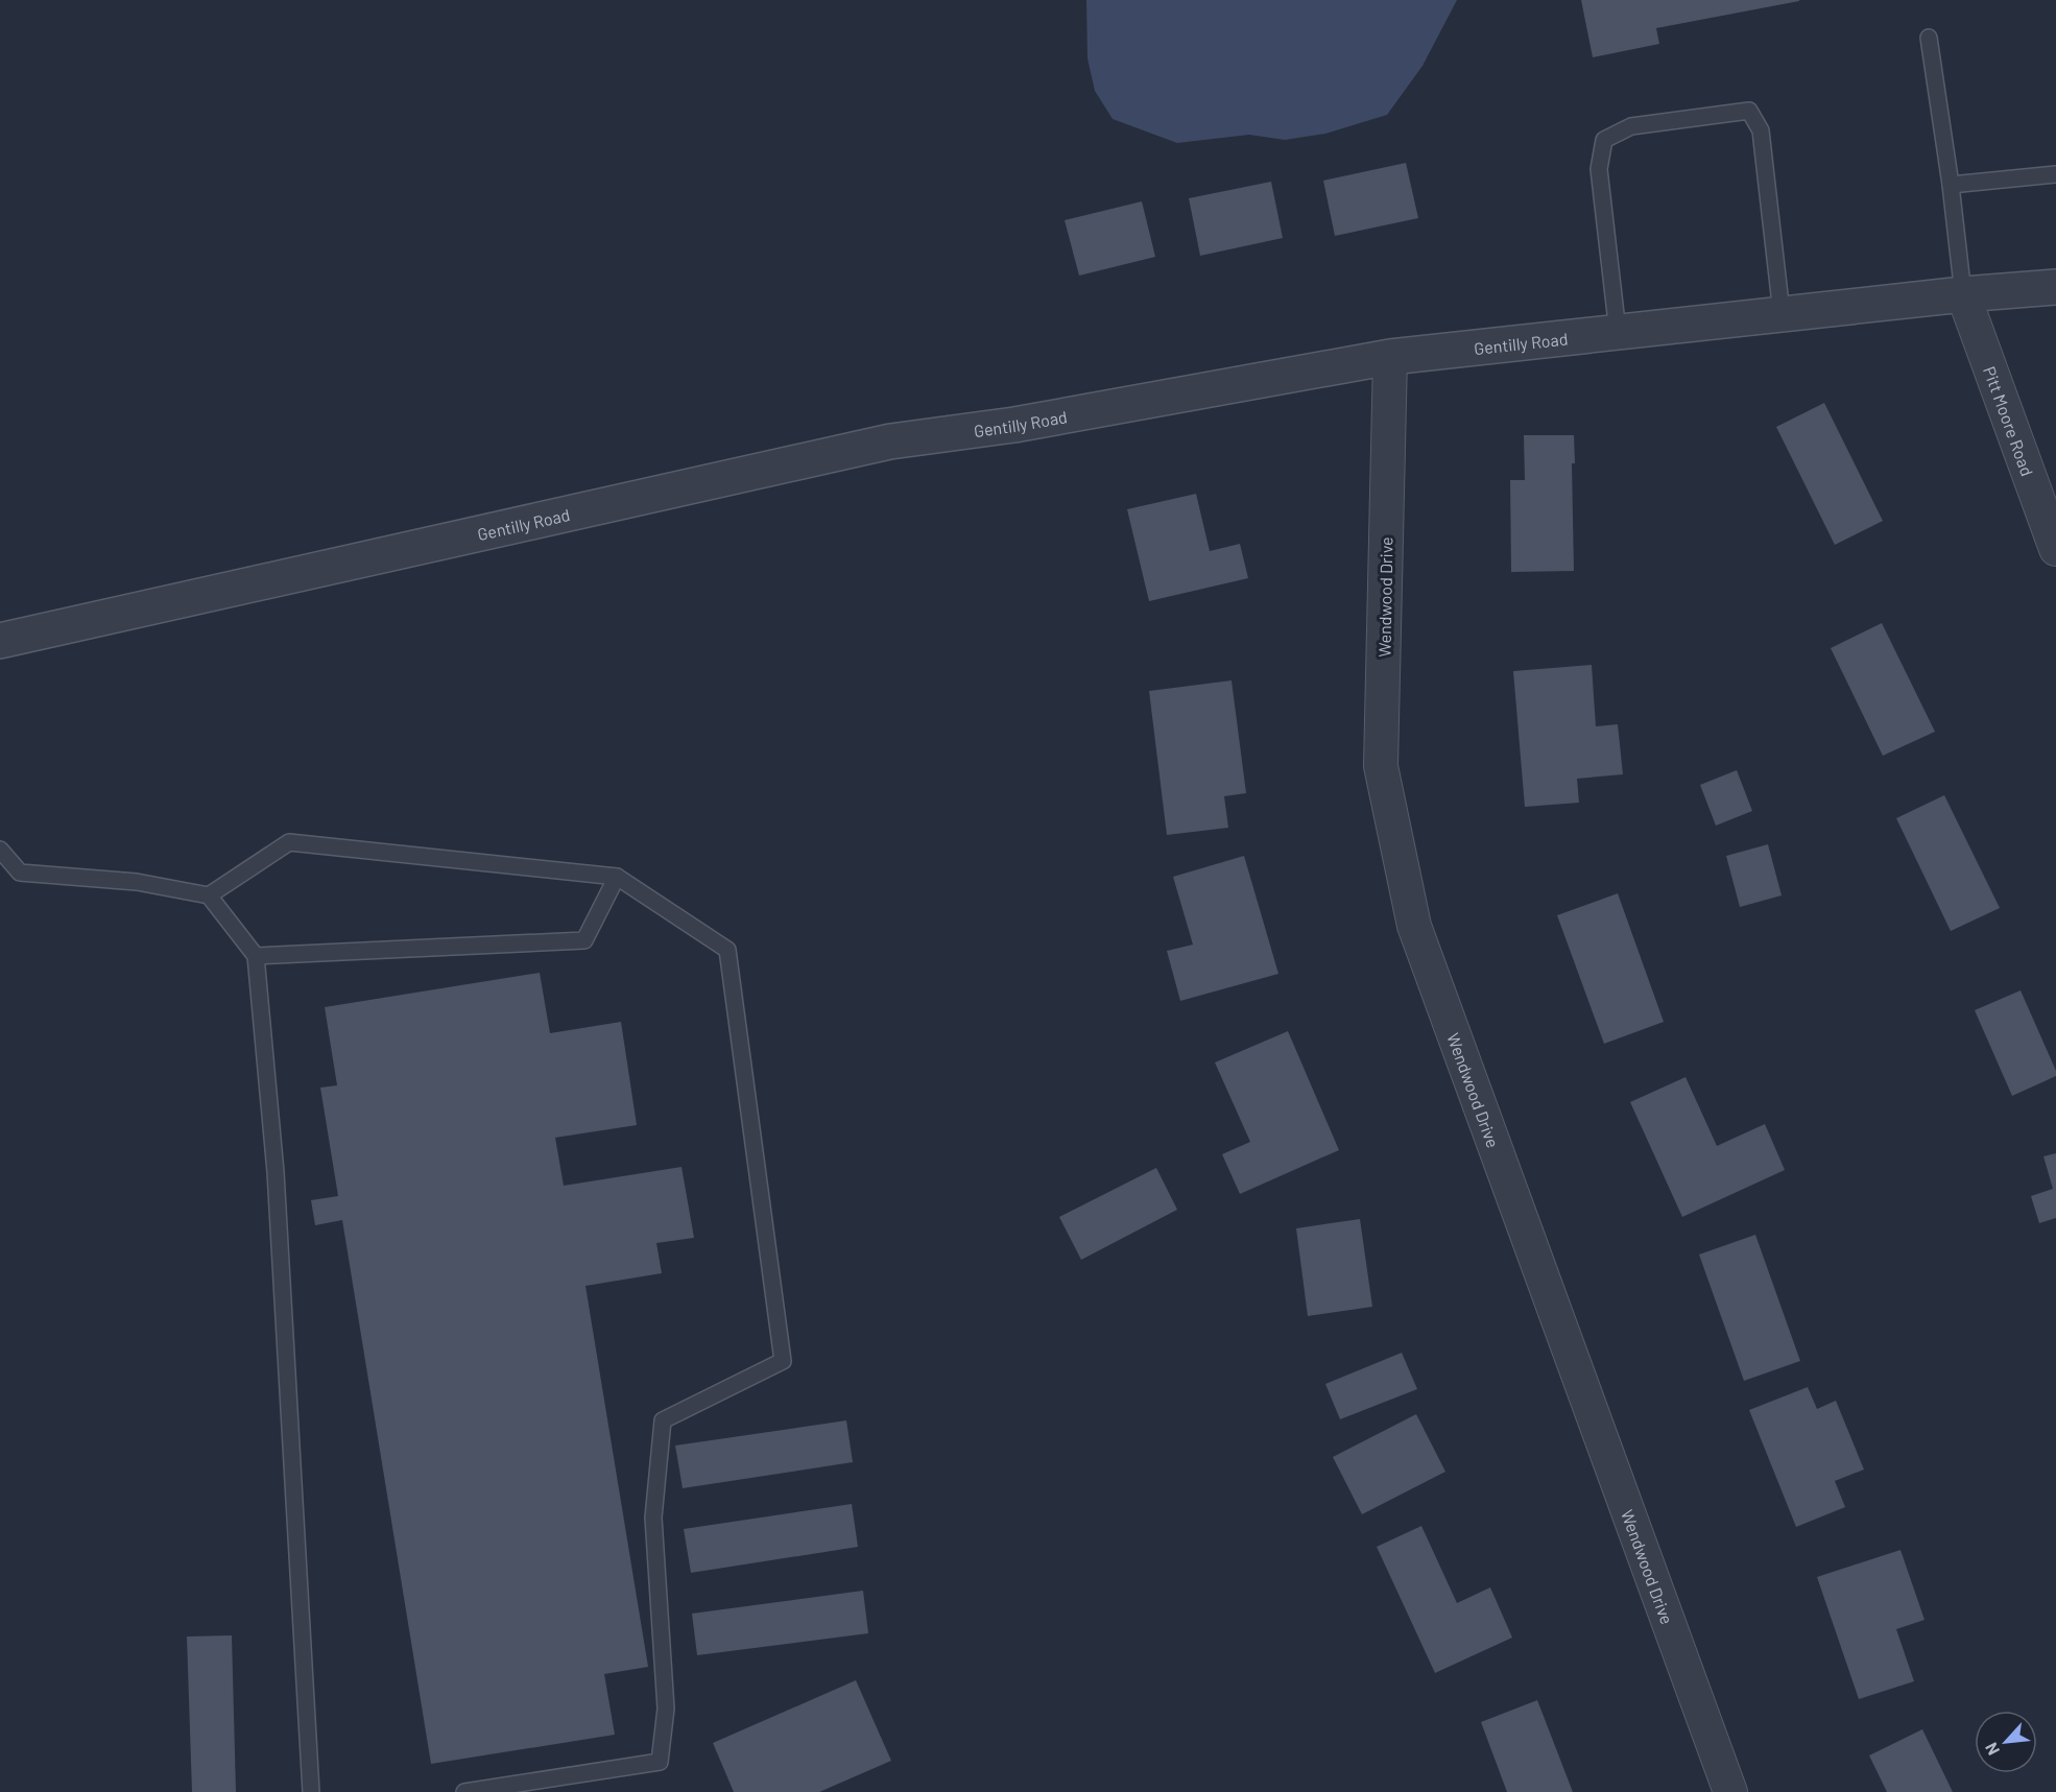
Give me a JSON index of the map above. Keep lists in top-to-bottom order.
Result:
{
  "streets": {
    "street": ["Gentilly Road", "Pitt Moore Road", "Wendwood Drive"]
  },
  "crossings": [
    ["Gentilly Road", "Pitt Moore Road"],
    ["Gentilly Road", "Wendwood Drive"]
  ],
  "north": "bottom left"
}
